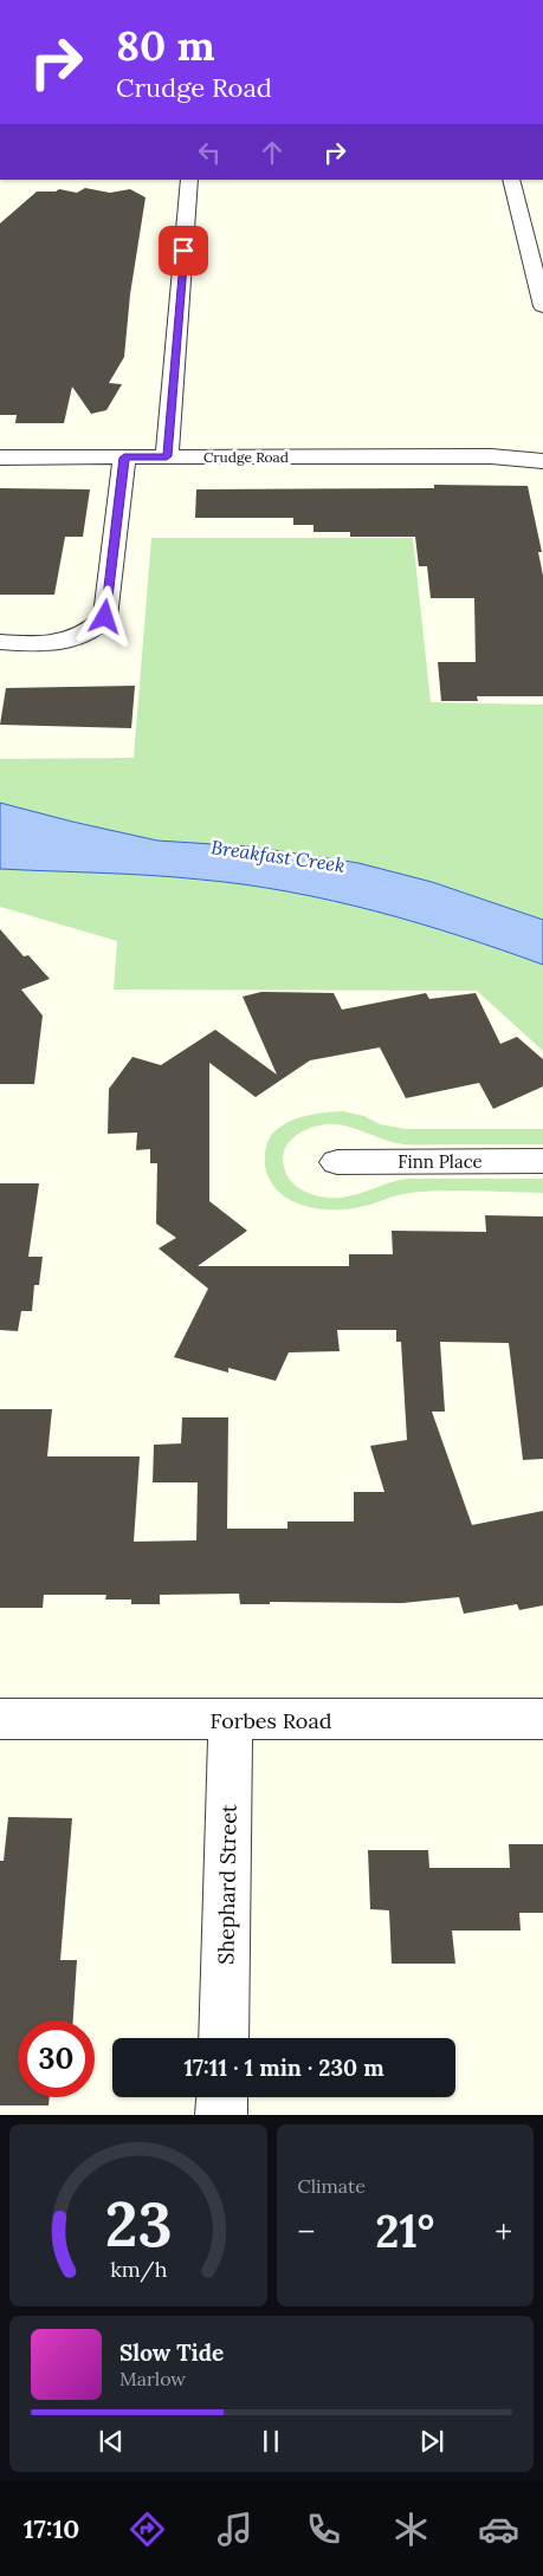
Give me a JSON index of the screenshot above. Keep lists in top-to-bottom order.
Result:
{
  "streets": {
    "street": [
      "Crudge Road",
      "Finn Place",
      "Forbes Road",
      "Shephard Street"
    ]
  },
  "crossings": [
    ["Forbes Road", "Shephard Street"]
  ],
  "water": ["Breakfast Creek"],
  "page": {
    "turn": ["80 m", "Crudge Road"],
    "limit": "30",
    "trip": "17:11 · 1 min · 230 m",
    "tile": "Climate",
    "heat": ["−", "21°", "+"],
    "song": ["Slow Tide", "Marlow"],
    "tabs": "17:10",
    "gauge": ["23", "km/h"]
  }
}
